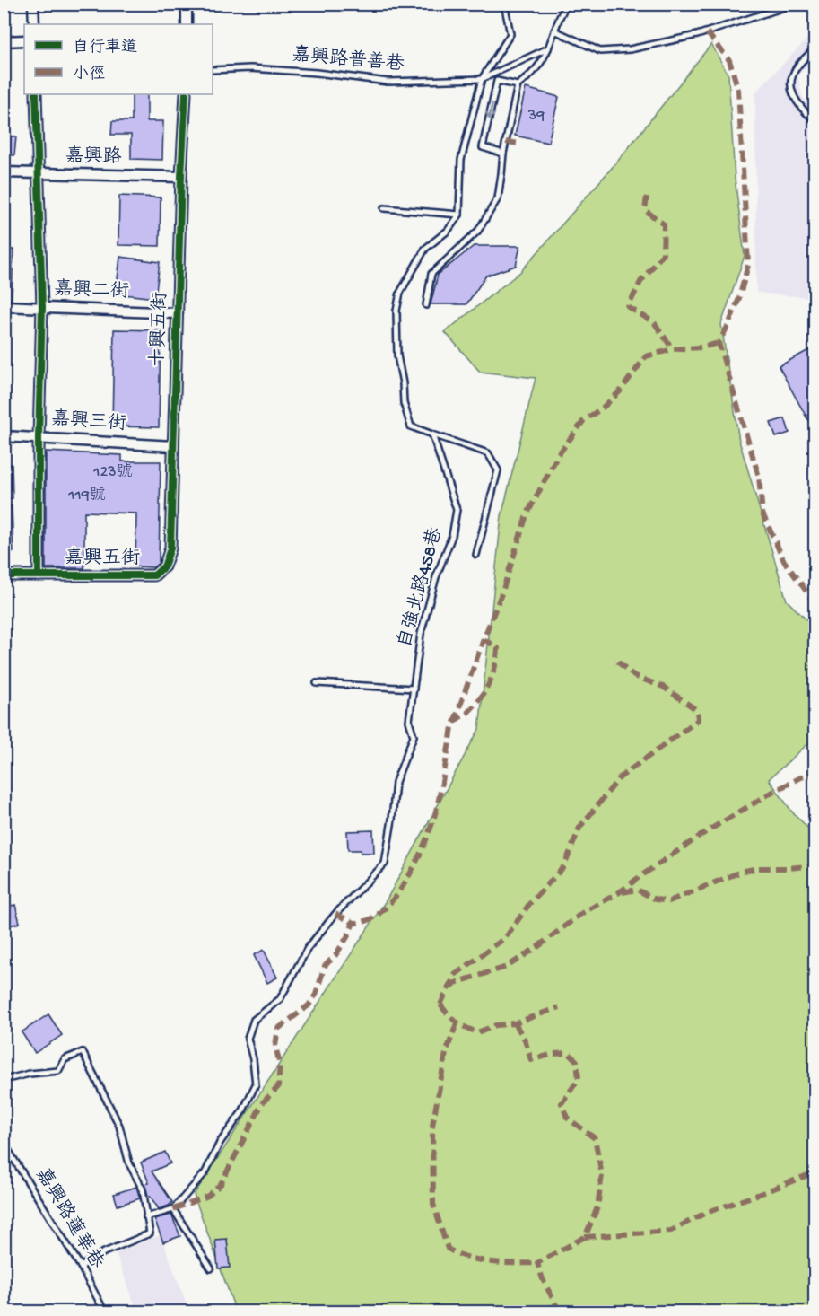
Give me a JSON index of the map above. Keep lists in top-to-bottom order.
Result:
{
  "streets": {
    "street": [
      "嘉興路",
      "嘉興二街",
      "十興五街",
      "嘉興三街",
      "嘉興五街"
    ],
    "lane": ["嘉興路普善巷", "自強北路458巷", "嘉興路蓮華巷"]
  },
  "crossings": [
    ["嘉興路", "十興五街"],
    ["嘉興二街", "十興五街"],
    ["十興五街", "嘉興三街"],
    ["十興五街", "嘉興五街"]
  ],
  "house_numbers": ["39", "123號", "119號"],
  "legend": ["自行車道", "小徑"]
}
